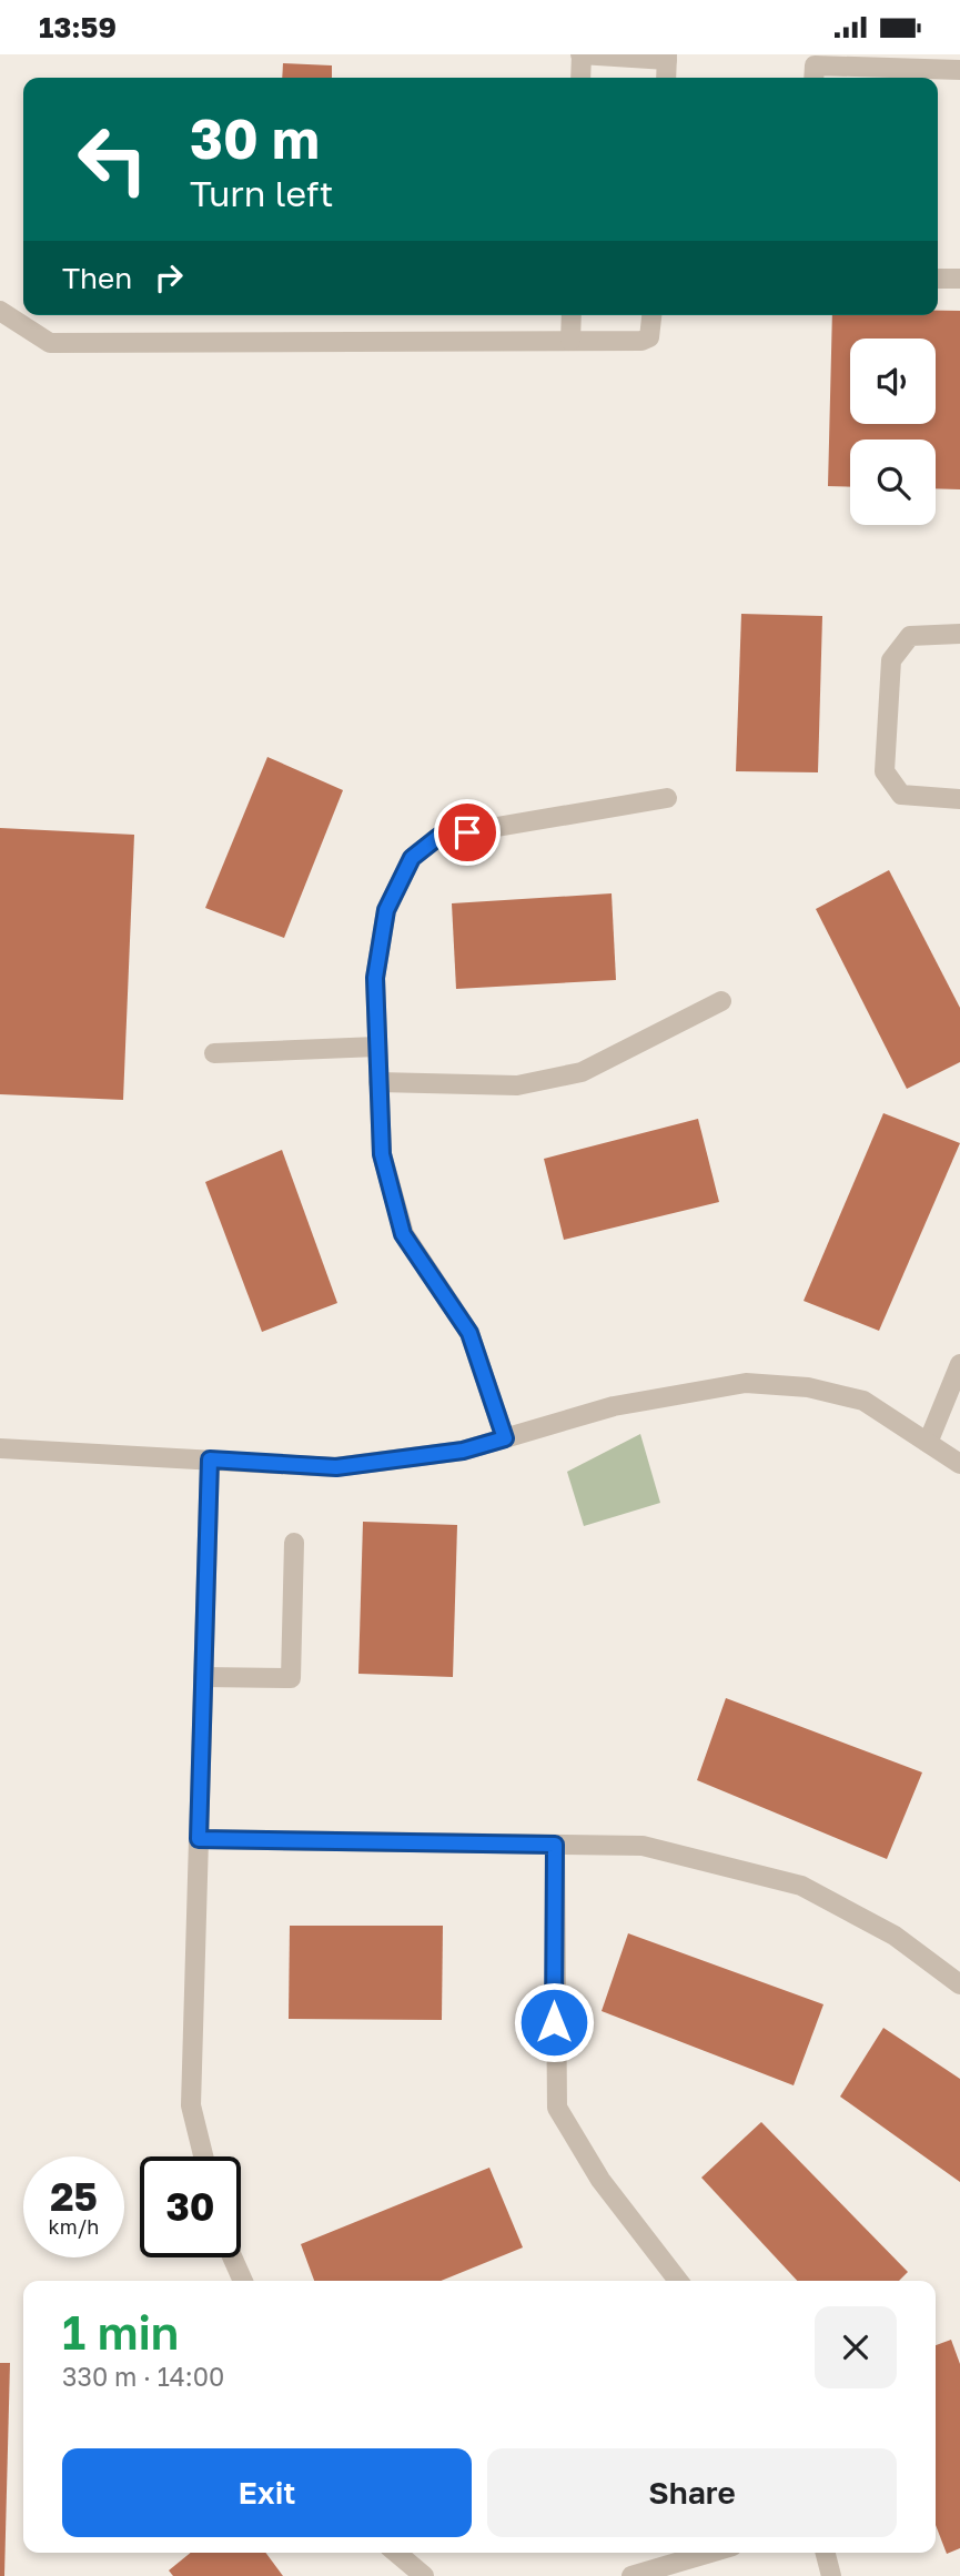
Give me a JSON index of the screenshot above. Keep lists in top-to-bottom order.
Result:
{
  "page": {
    "status": "13:59",
    "turn": ["30 m", "Turn left"],
    "then": "Then",
    "speed": "25 km/h",
    "limit": "30",
    "heading": ["1 min", "330 m · 14:00"],
    "buttons": ["Exit", "Share"]
  }
}
